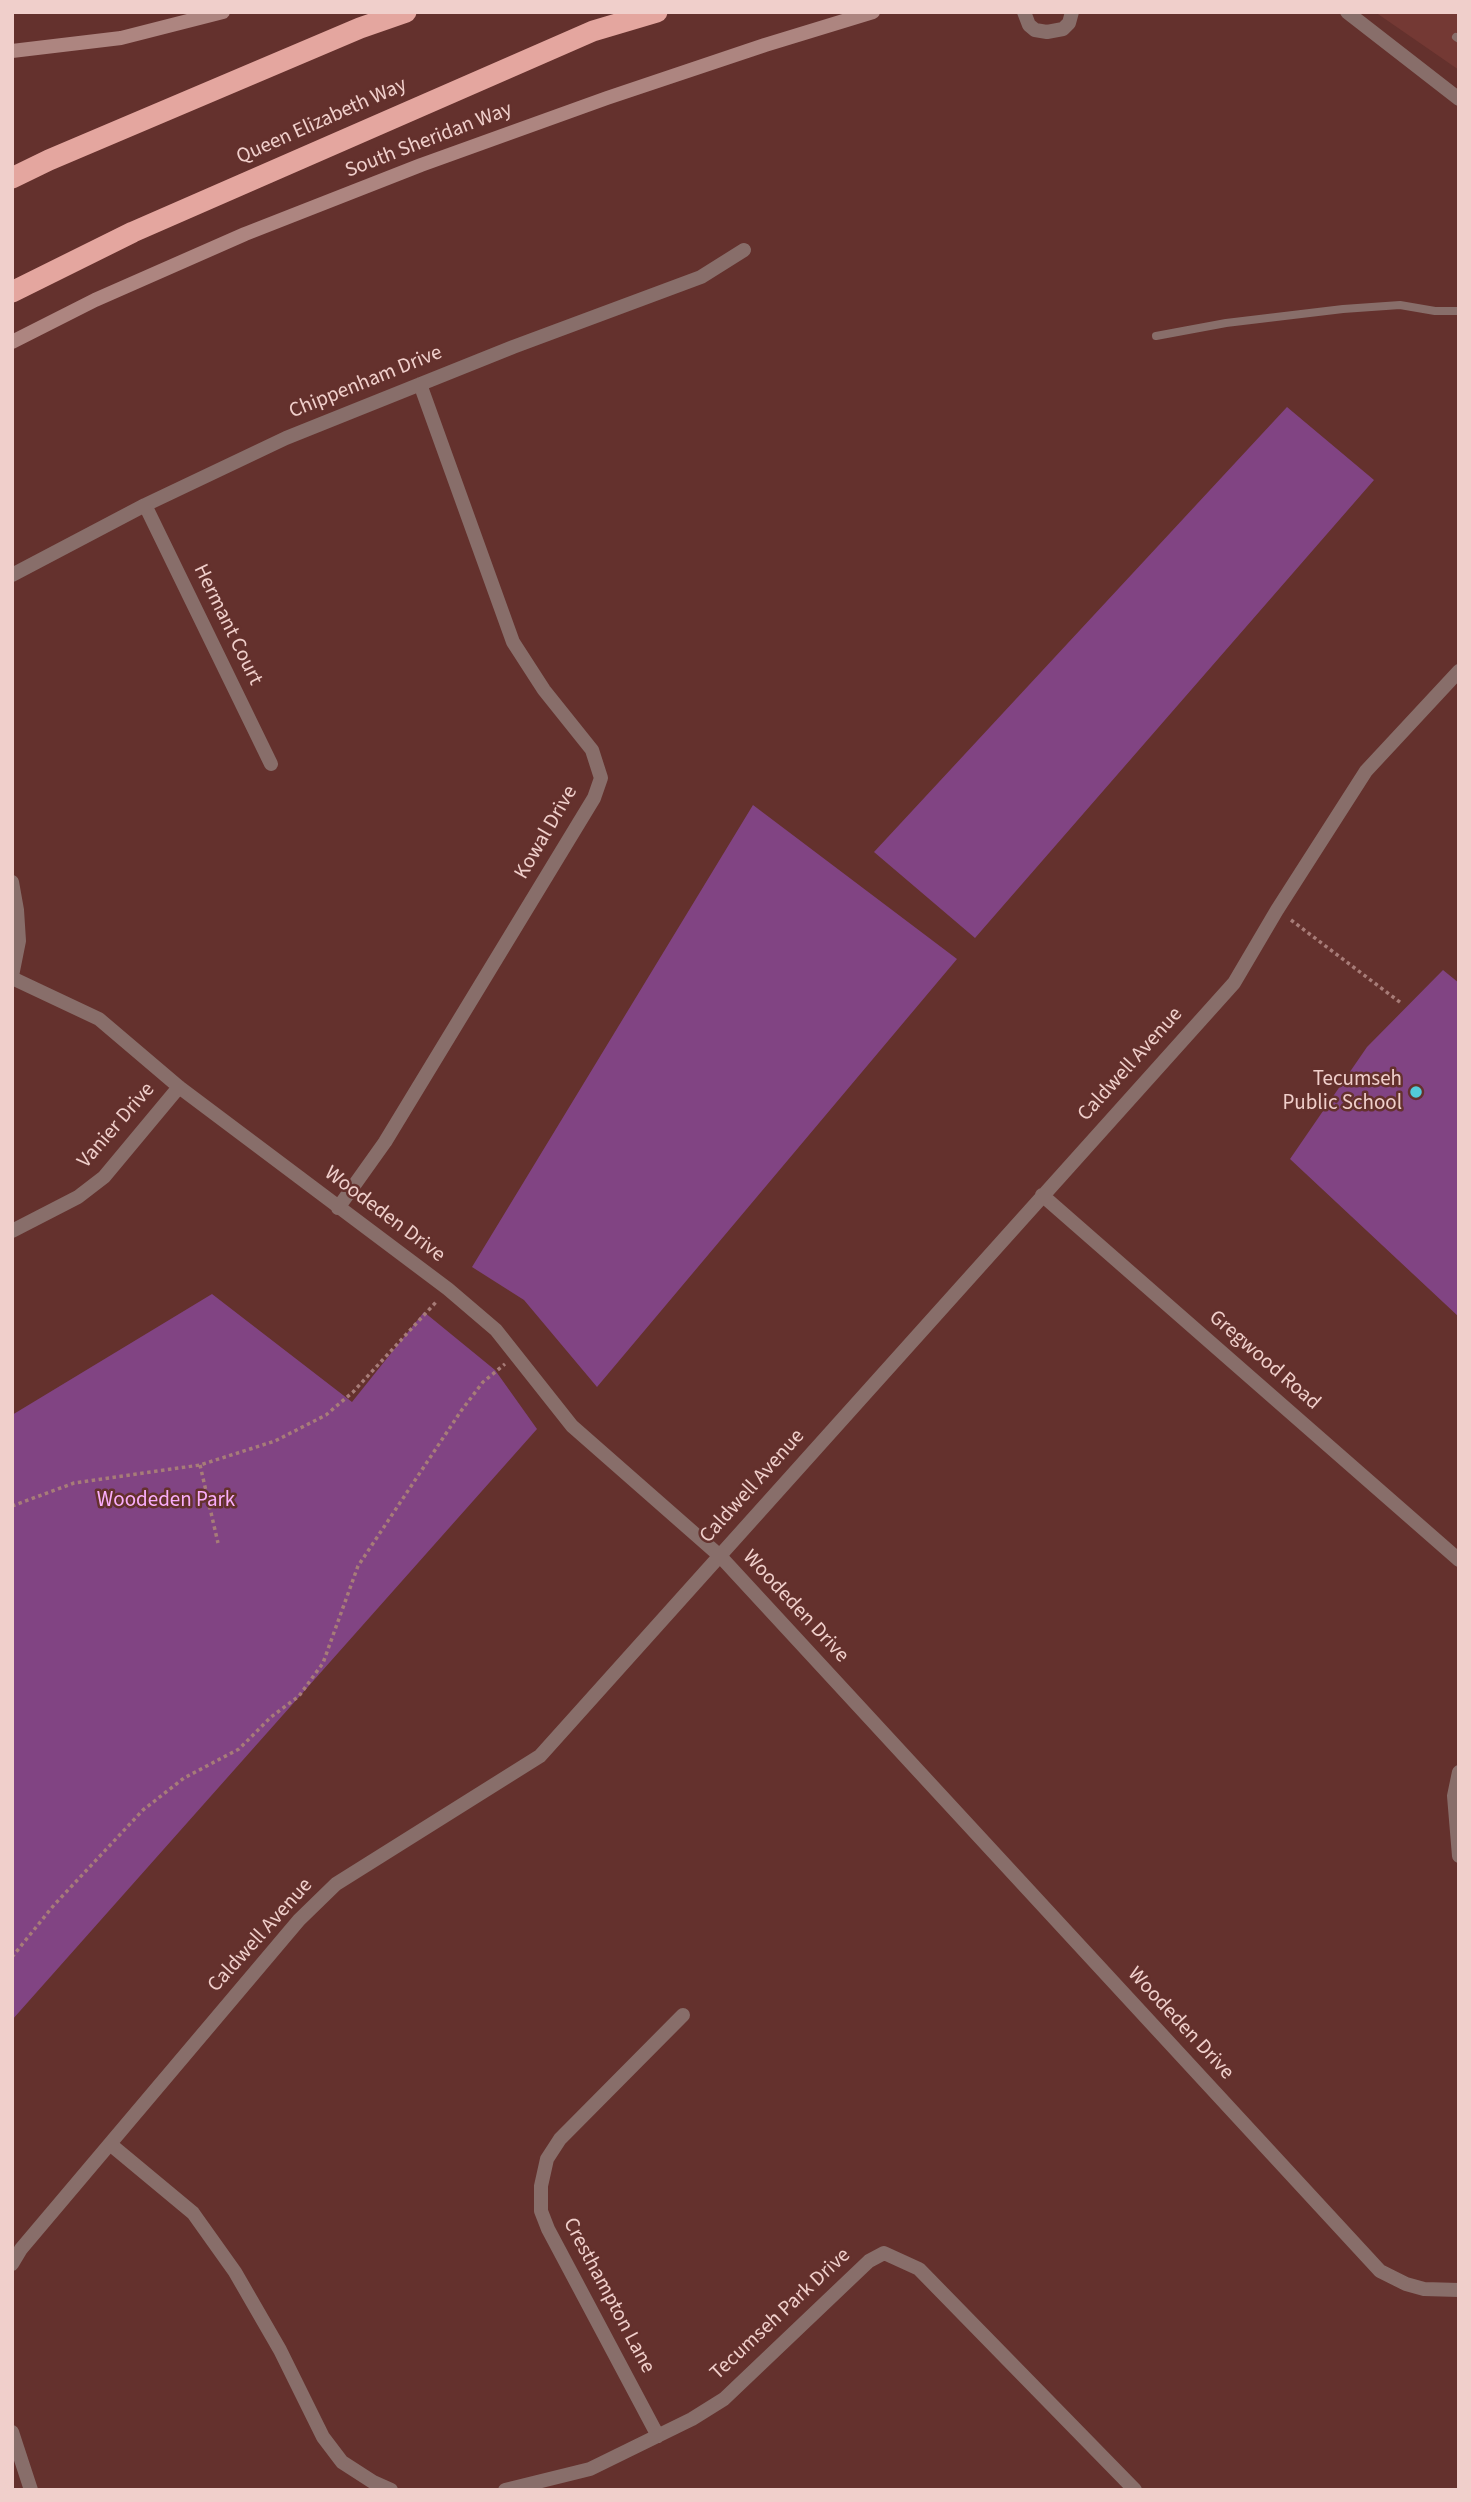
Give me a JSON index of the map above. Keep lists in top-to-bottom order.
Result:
{
  "streets": {
    "highway": ["Queen Elizabeth Way"],
    "street": [
      "South Sheridan Way",
      "Chippenham Drive",
      "Hermant Court",
      "Kowal Drive",
      "Caldwell Avenue",
      "Vanier Drive",
      "Woodeden Drive",
      "Gregwood Road",
      "Cresthampton Lane",
      "Tecumseh Park Drive"
    ]
  },
  "crossings": [
    ["Chippenham Drive", "Hermant Court"],
    ["Chippenham Drive", "Kowal Drive"],
    ["Kowal Drive", "Woodeden Drive"],
    ["Caldwell Avenue", "Woodeden Drive"],
    ["Caldwell Avenue", "Gregwood Road"],
    ["Vanier Drive", "Woodeden Drive"],
    ["Cresthampton Lane", "Tecumseh Park Drive"]
  ],
  "parks": ["Woodeden Park"],
  "places": ["Tecumseh Public School"]
}
